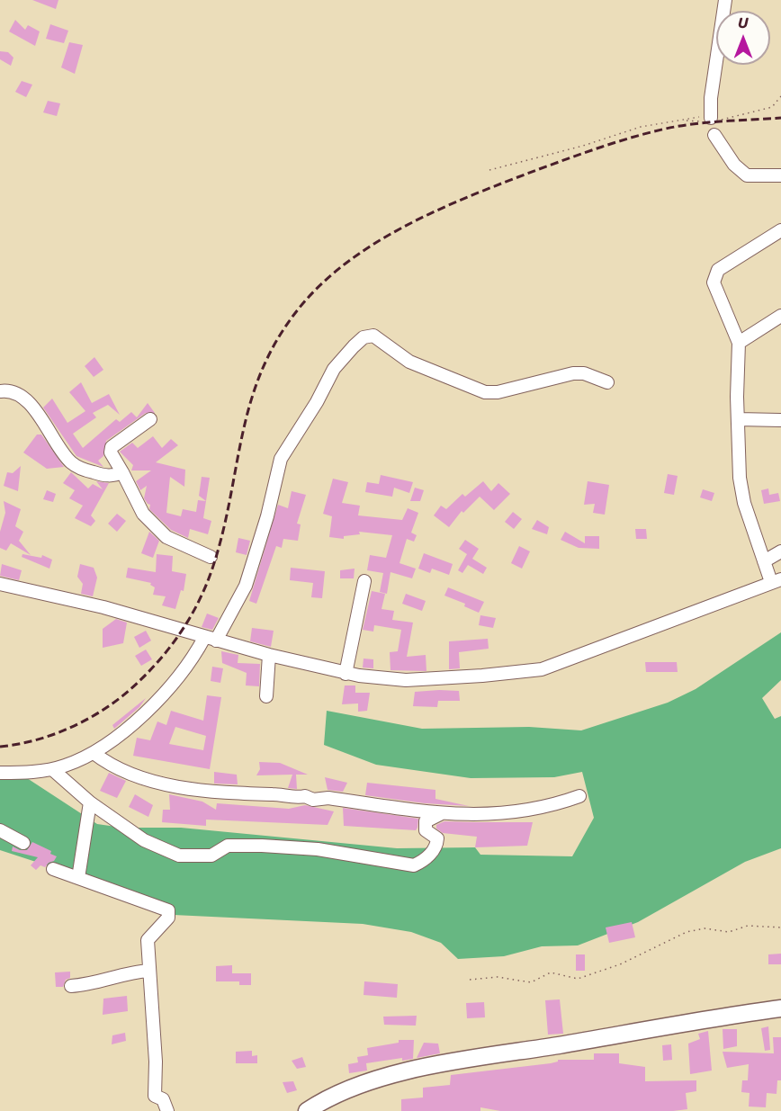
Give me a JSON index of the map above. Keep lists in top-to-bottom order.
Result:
{
  "north": "top"
}
